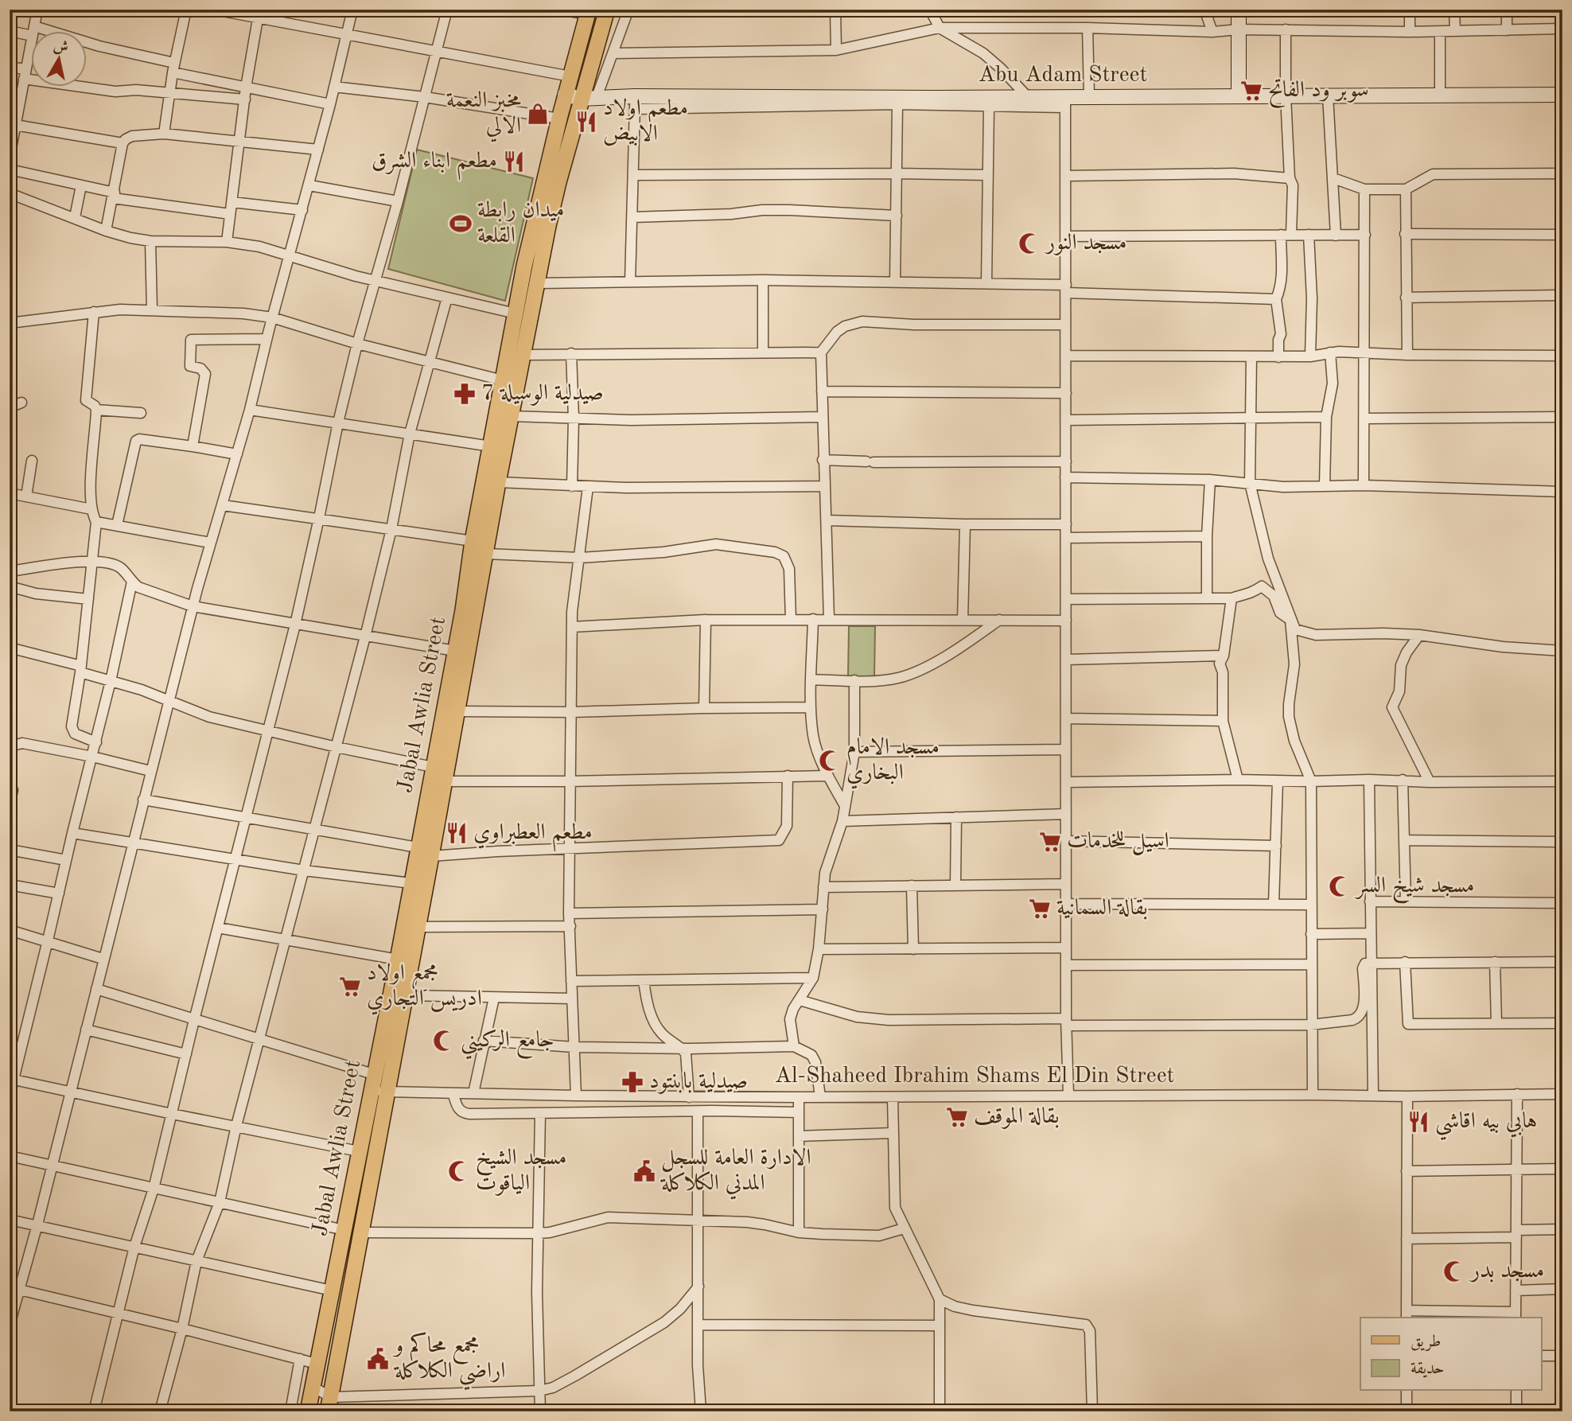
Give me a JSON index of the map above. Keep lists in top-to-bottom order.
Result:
{
  "streets": {
    "main road": ["Jabal Awlia Street"],
    "street": ["Abu Adam Street", "Al-Shaheed Ibrahim Shams El Din Street"]
  },
  "crossings": [
    ["Abu Adam Street", "Jabal Awlia Street"],
    ["Jabal Awlia Street", "Al-Shaheed Ibrahim Shams El Din Street"]
  ],
  "places": {
    "supermarket": [
      "سوبر ود الفاتح",
      "اسيل للخدمات",
      "بقالة السمانية",
      "مجمع اولاد ادريس التجاري",
      "بقالة الموقف"
    ],
    "shop": ["مخبز النعمة الالي"],
    "restaurant": [
      "مطعم اولاد الابيض",
      "مطعم ابناء الشرق",
      "مطعم العطبراوي",
      "هابي بيه اقاشي"
    ],
    "sports": ["ميدان رابطة القلعة"],
    "mosque": [
      "مسجد النور",
      "مسجد الامام البخاري",
      "مسجد شيخ السر",
      "جامع الركيني",
      "مسجد الشيخ الياقوت",
      "مسجد بدر"
    ],
    "pharmacy": ["صيدلية الوسيلة 7", "صيدلية بابنتود"],
    "public building": ["الادارة العامة للسجل المدني الكلاكلة", "مجمع محاكم و اراضي الكلاكلة"]
  },
  "legend": ["طريق", "حديقة"],
  "north": "top"
}
